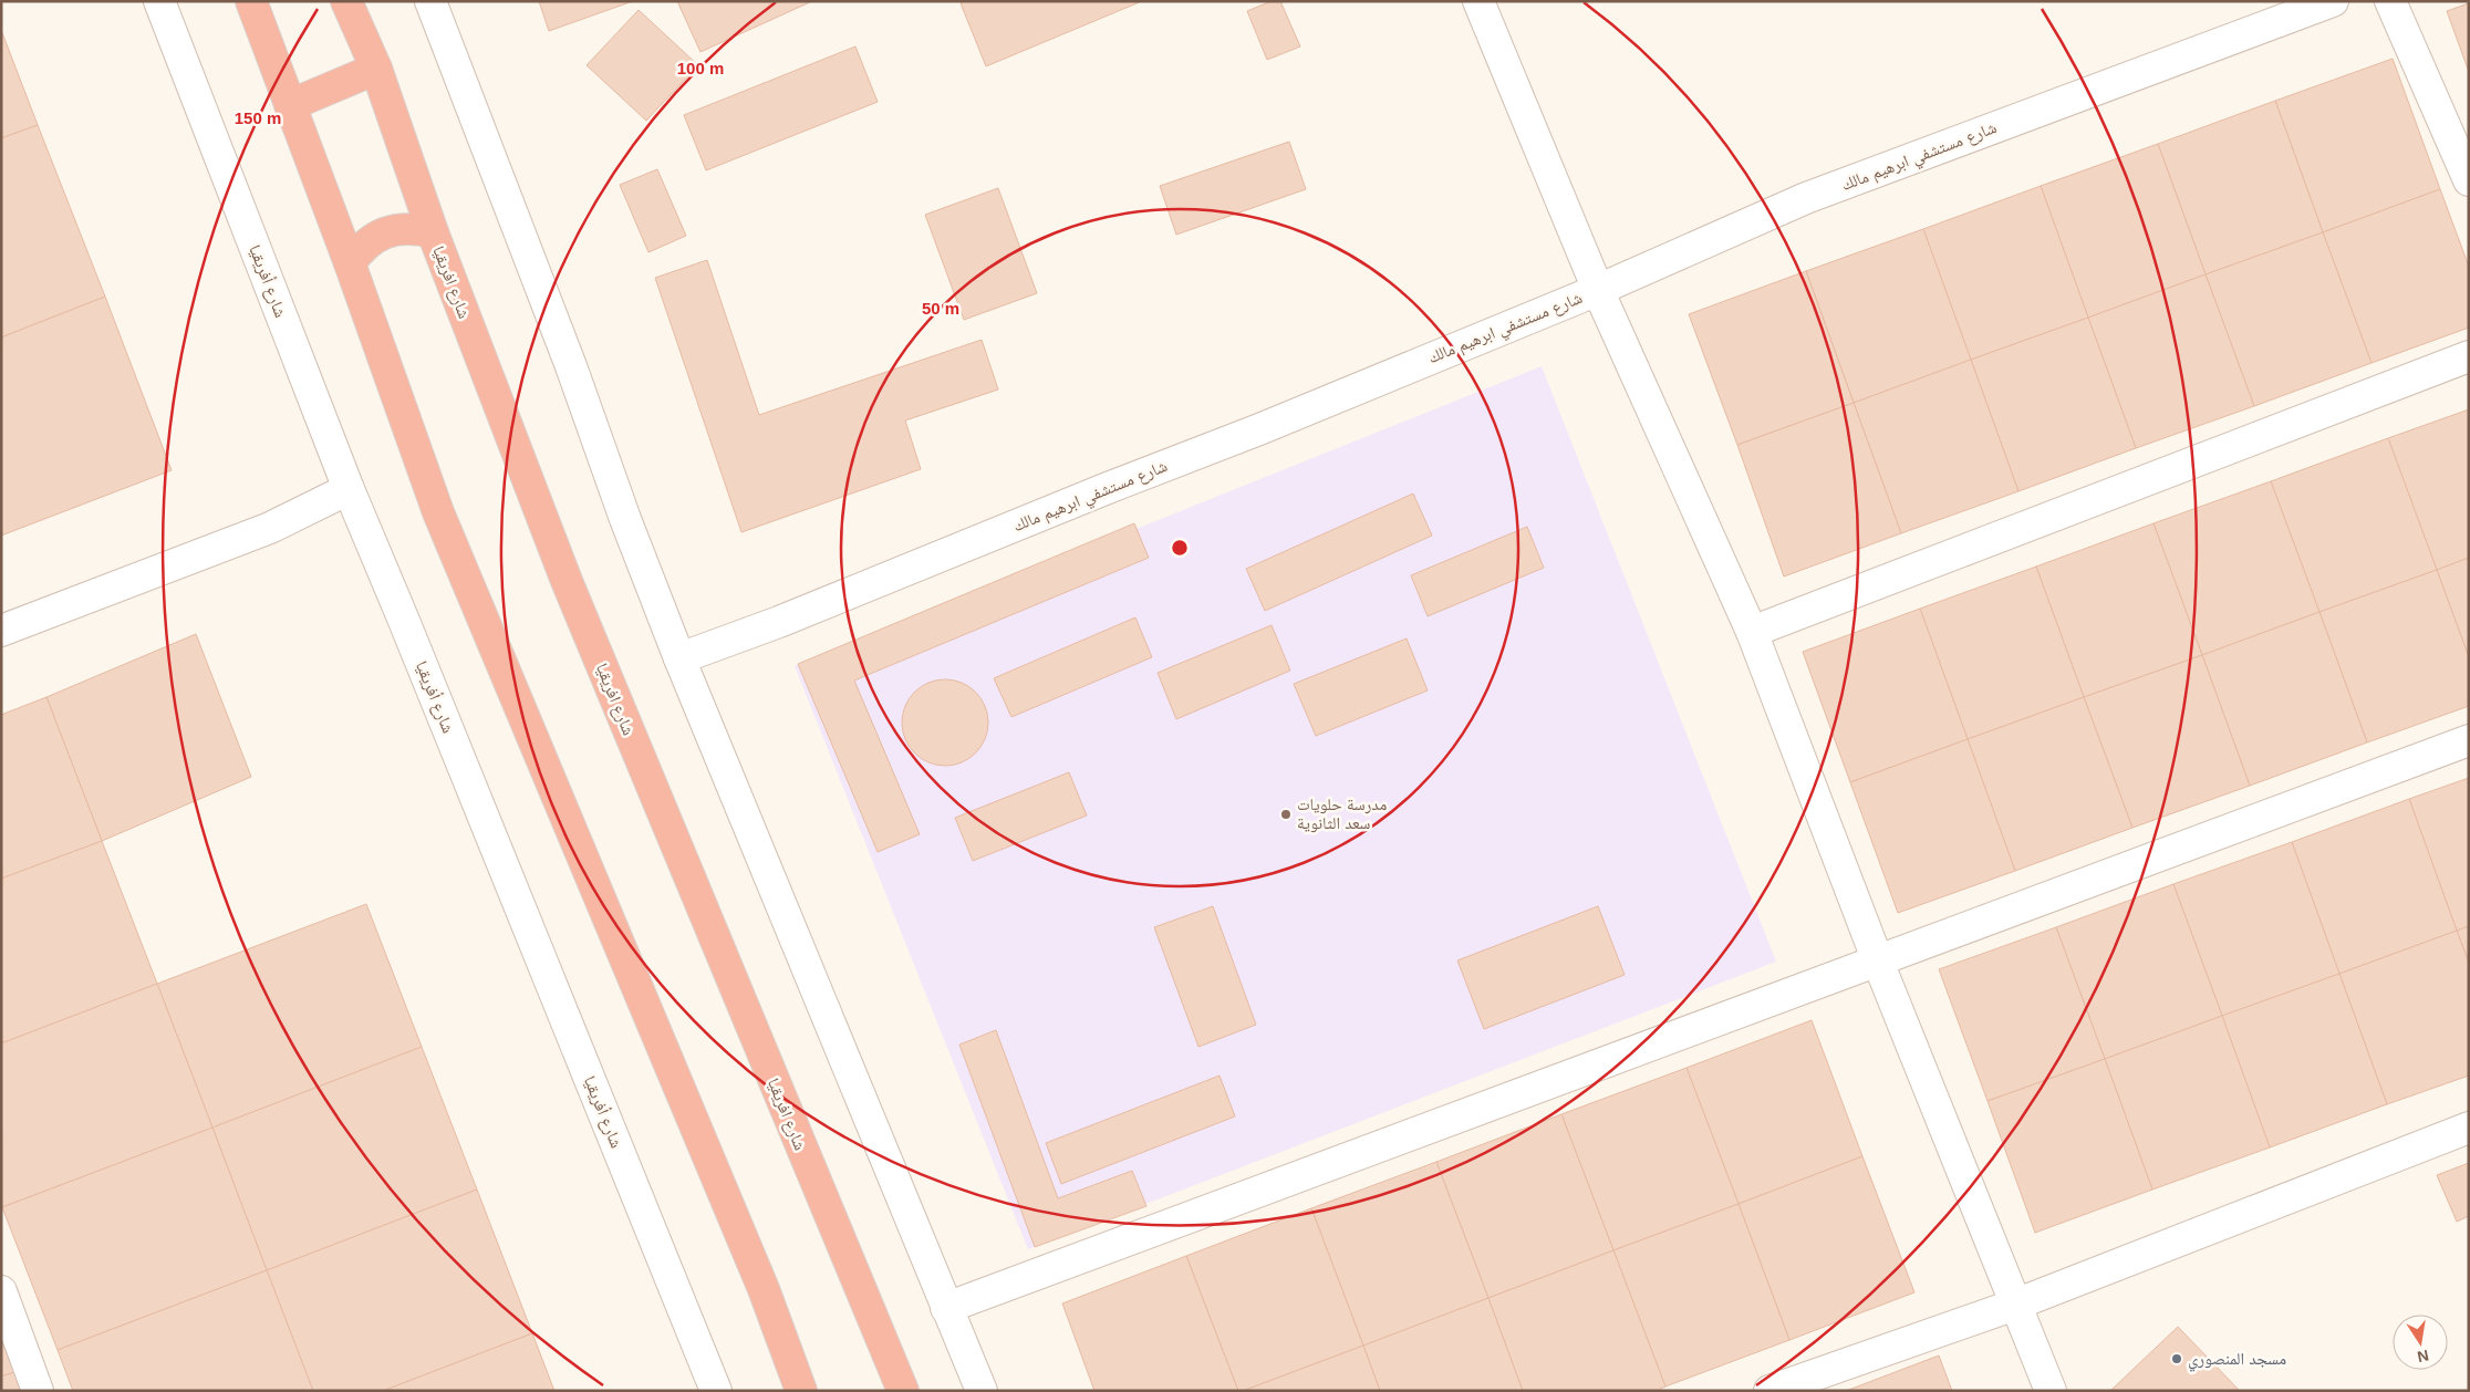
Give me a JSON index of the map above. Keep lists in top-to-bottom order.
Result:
{
  "streets": {
    "highway": ["شارع افريقيا"],
    "street": ["شارع مستشفي ابرهيم مالك", "شارع أفريقيا"]
  },
  "places": ["مدرسة حلويات سعد الثانوية", "مسجد المنصوري"],
  "north": "bottom",
  "rings": ["100 m", "150 m", "50 m"]
}
